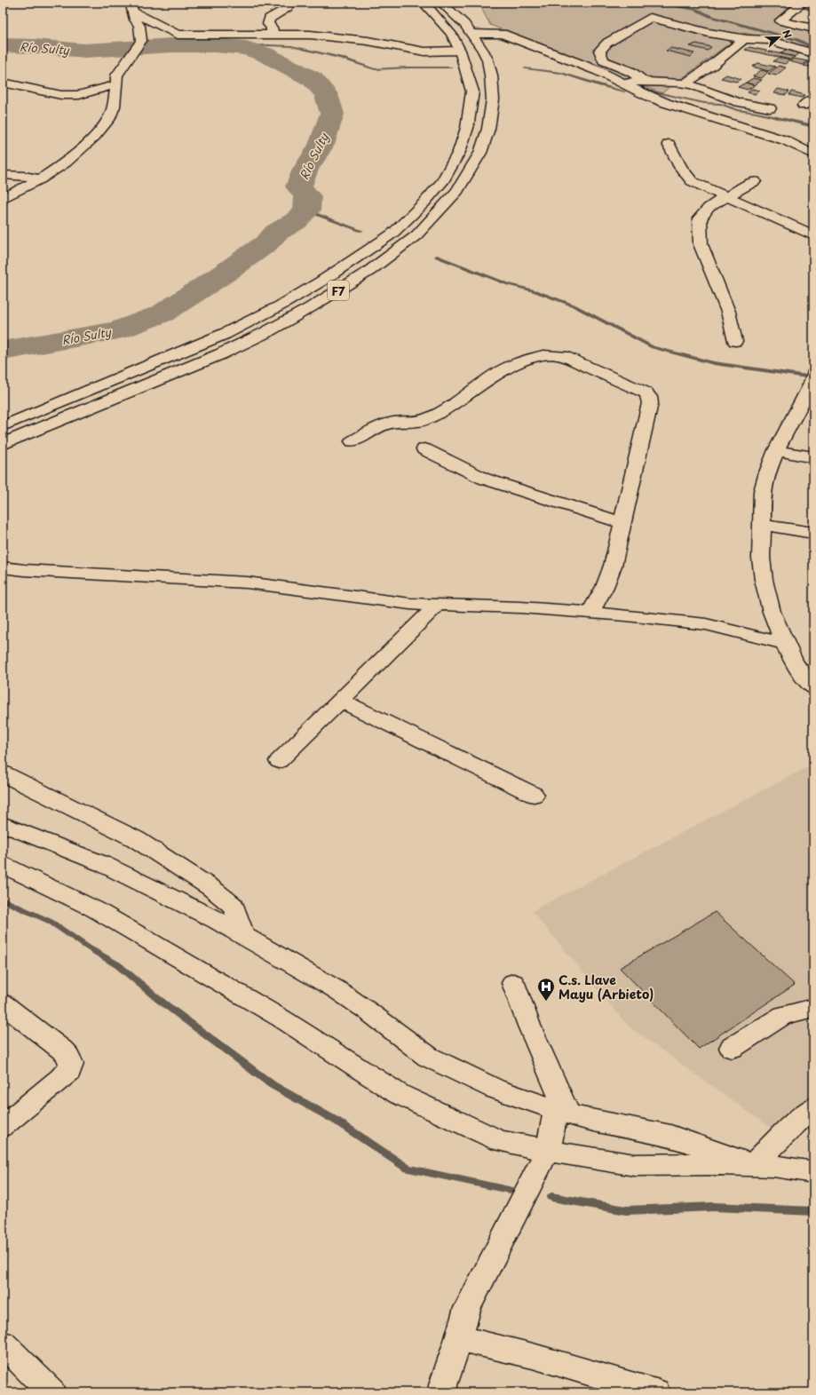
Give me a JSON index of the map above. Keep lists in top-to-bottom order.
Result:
{
  "streets": {
    "main road": ["F7"]
  },
  "water": ["Río Sulty"],
  "places": {
    "hospital": ["C.s. Llave Mayu (Arbieto)"]
  },
  "north": "right"
}
